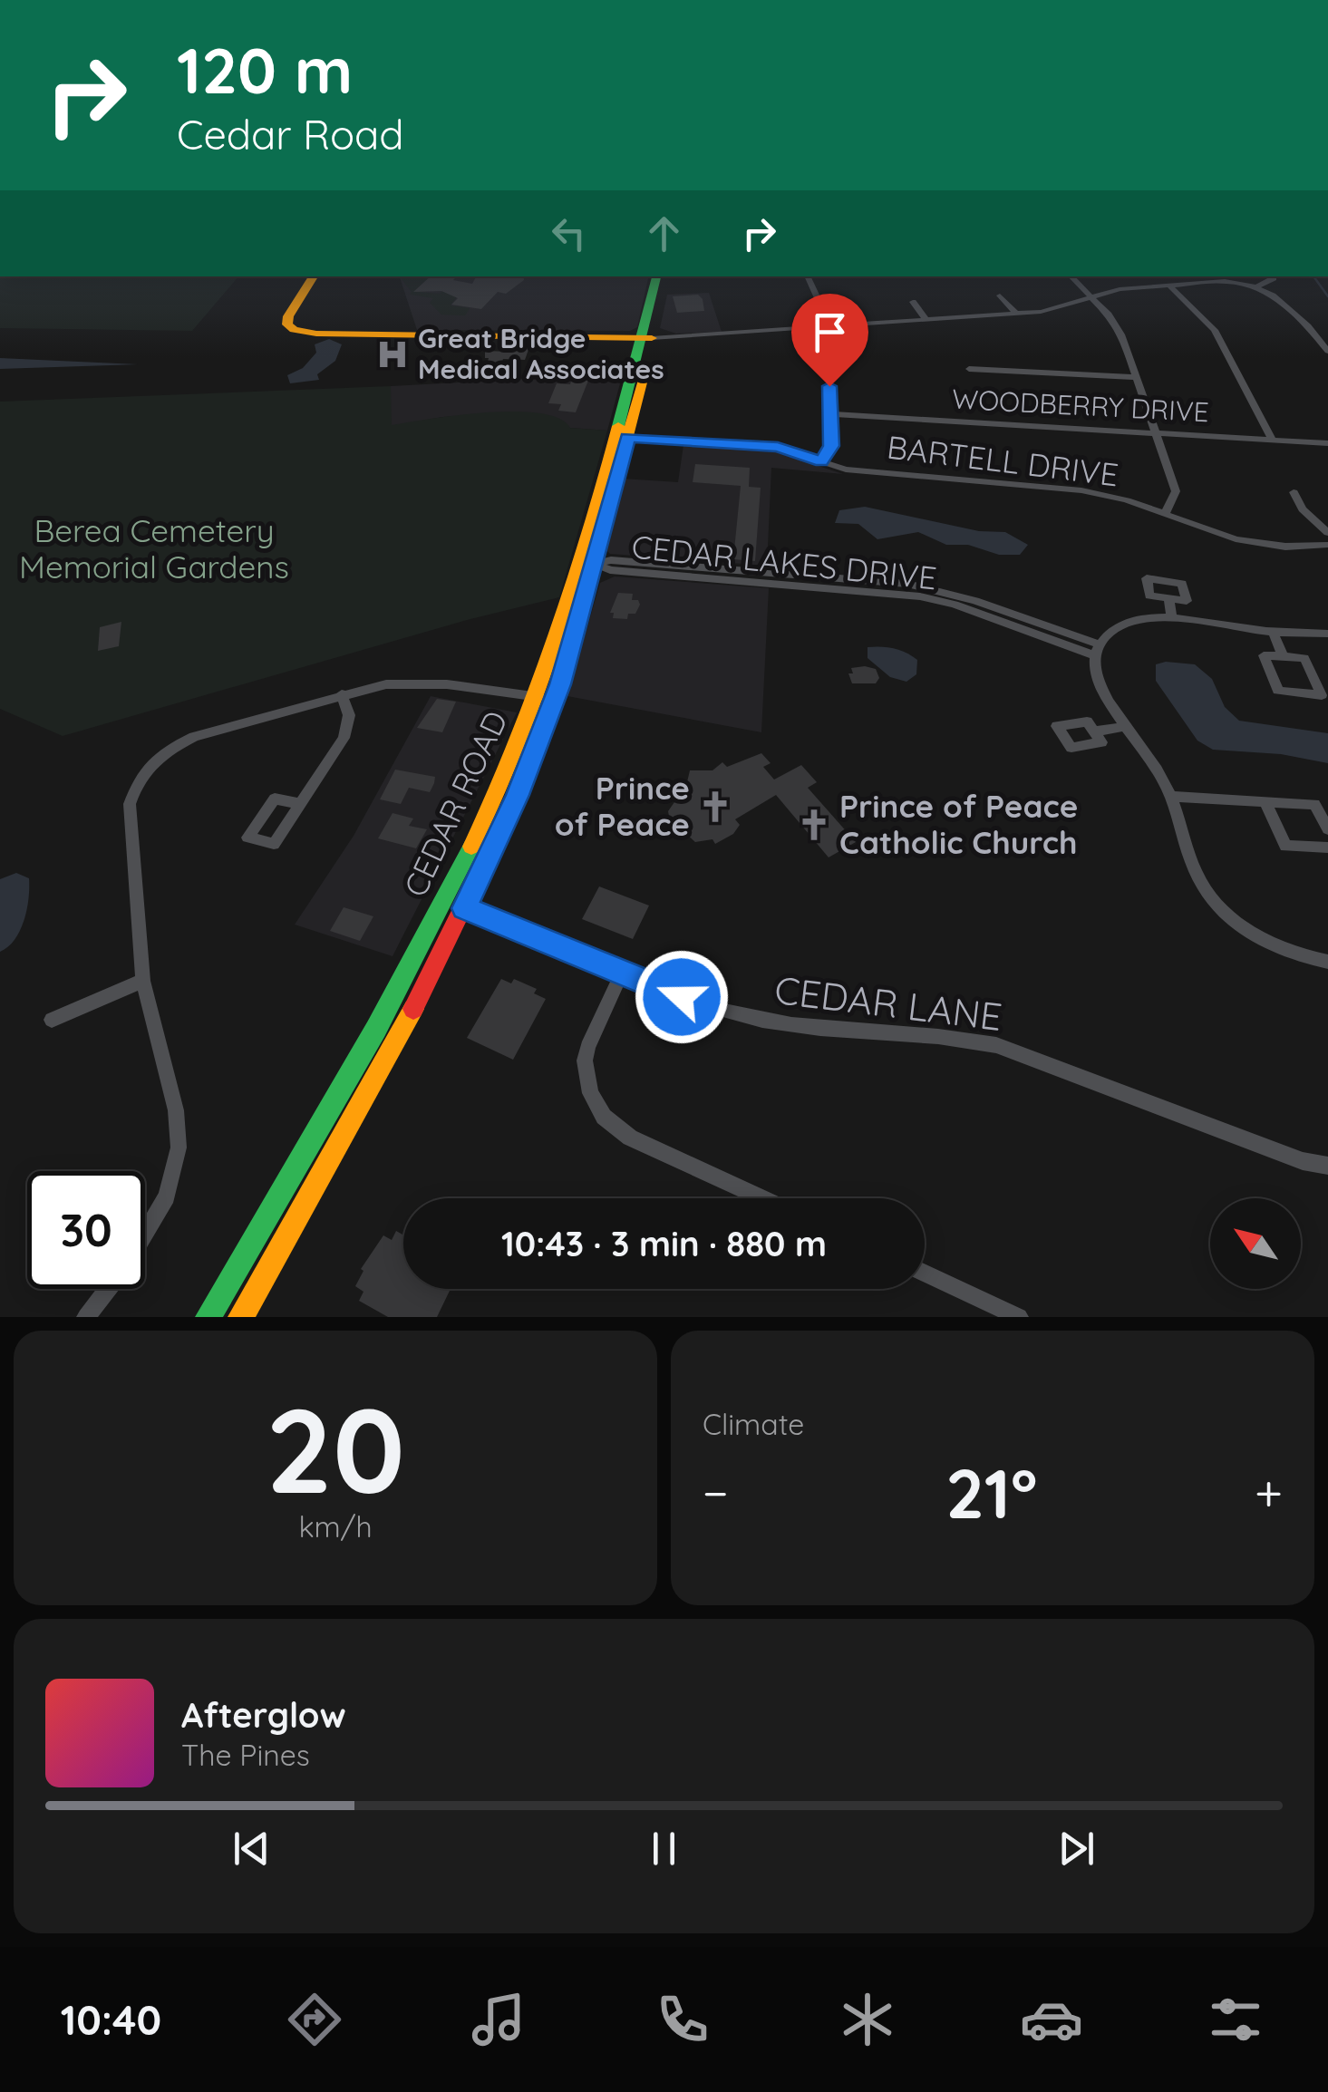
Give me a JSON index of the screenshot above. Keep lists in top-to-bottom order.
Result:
{
  "streets": {
    "main road": ["CEDAR ROAD"],
    "street": [
      "WOODBERRY DRIVE",
      "BARTELL DRIVE",
      "CEDAR LAKES DRIVE",
      "CEDAR LANE"
    ]
  },
  "crossings": [
    ["BARTELL DRIVE", "CEDAR ROAD"],
    ["CEDAR LAKES DRIVE", "CEDAR ROAD"],
    ["CEDAR ROAD", "CEDAR LANE"]
  ],
  "parks": ["Berea Cemetery Memorial Gardens"],
  "places": {
    "hospital": ["Great Bridge Medical Associates"],
    "church": ["Prince of Peace", "Prince of Peace Catholic Church"]
  },
  "north": "top left",
  "page": {
    "turn": ["120 m", "Cedar Road"],
    "limit": "30",
    "trip": "10:43 · 3 min · 880 m",
    "tile": [
      ["20", "km/h"],
      "Climate"
    ],
    "heat": ["−", "21°", "+"],
    "song": ["Afterglow", "The Pines"],
    "tabs": "10:40"
  }
}
